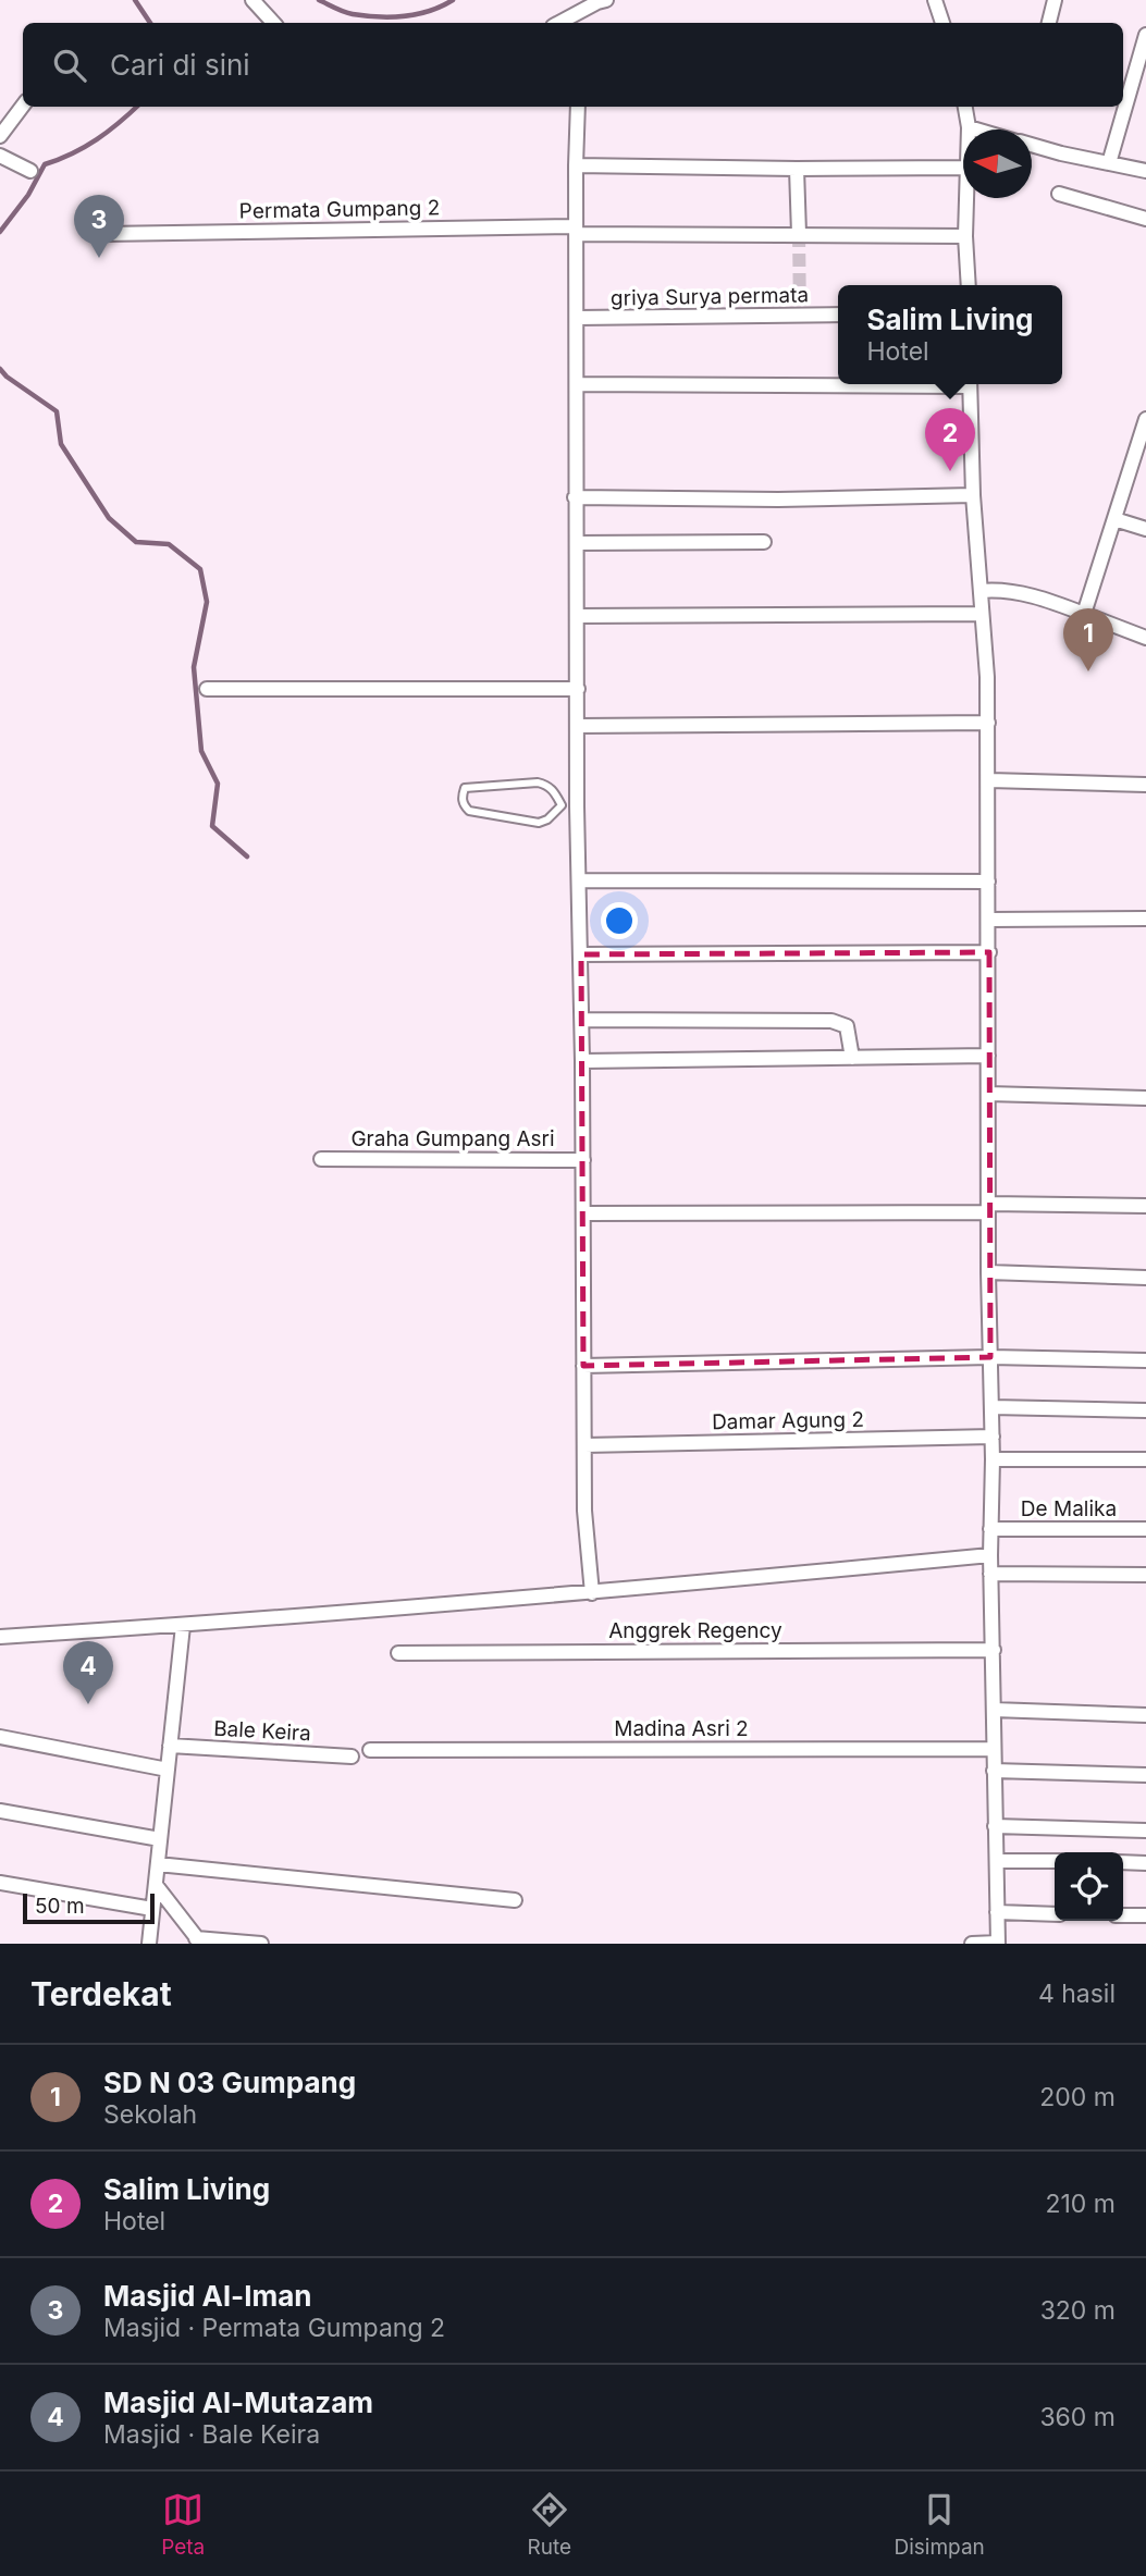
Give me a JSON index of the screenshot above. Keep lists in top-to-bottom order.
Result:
{
  "streets": {
    "street": [
      "Permata Gumpang 2",
      "griya Surya permata",
      "Graha Gumpang Asri",
      "Damar Agung 2",
      "De Malika",
      "Anggrek Regency",
      "Madina Asri 2",
      "Bale Keira"
    ]
  },
  "scale_bar": "50 m",
  "north": "left",
  "page": {
    "search": "Cari di sini",
    "pins": [
      "3",
      "2",
      "1",
      "4"
    ],
    "popup": ["Salim Living", "Hotel"],
    "scale": "50 m",
    "heading": ["Terdekat", "4 hasil"],
    "list": [
      {
        "mark": "1",
        "name": "SD N 03 Gumpang",
        "note": "Sekolah",
        "value": "200 m"
      },
      {
        "mark": "2",
        "name": "Salim Living",
        "note": "Hotel",
        "value": "210 m"
      },
      {
        "mark": "3",
        "name": "Masjid Al-Iman",
        "note": "Masjid · Permata Gumpang 2",
        "value": "320 m"
      },
      {
        "mark": "4",
        "name": "Masjid Al-Mutazam",
        "note": "Masjid · Bale Keira",
        "value": "360 m"
      }
    ],
    "nav": ["Peta", "Rute", "Disimpan"]
  }
}
